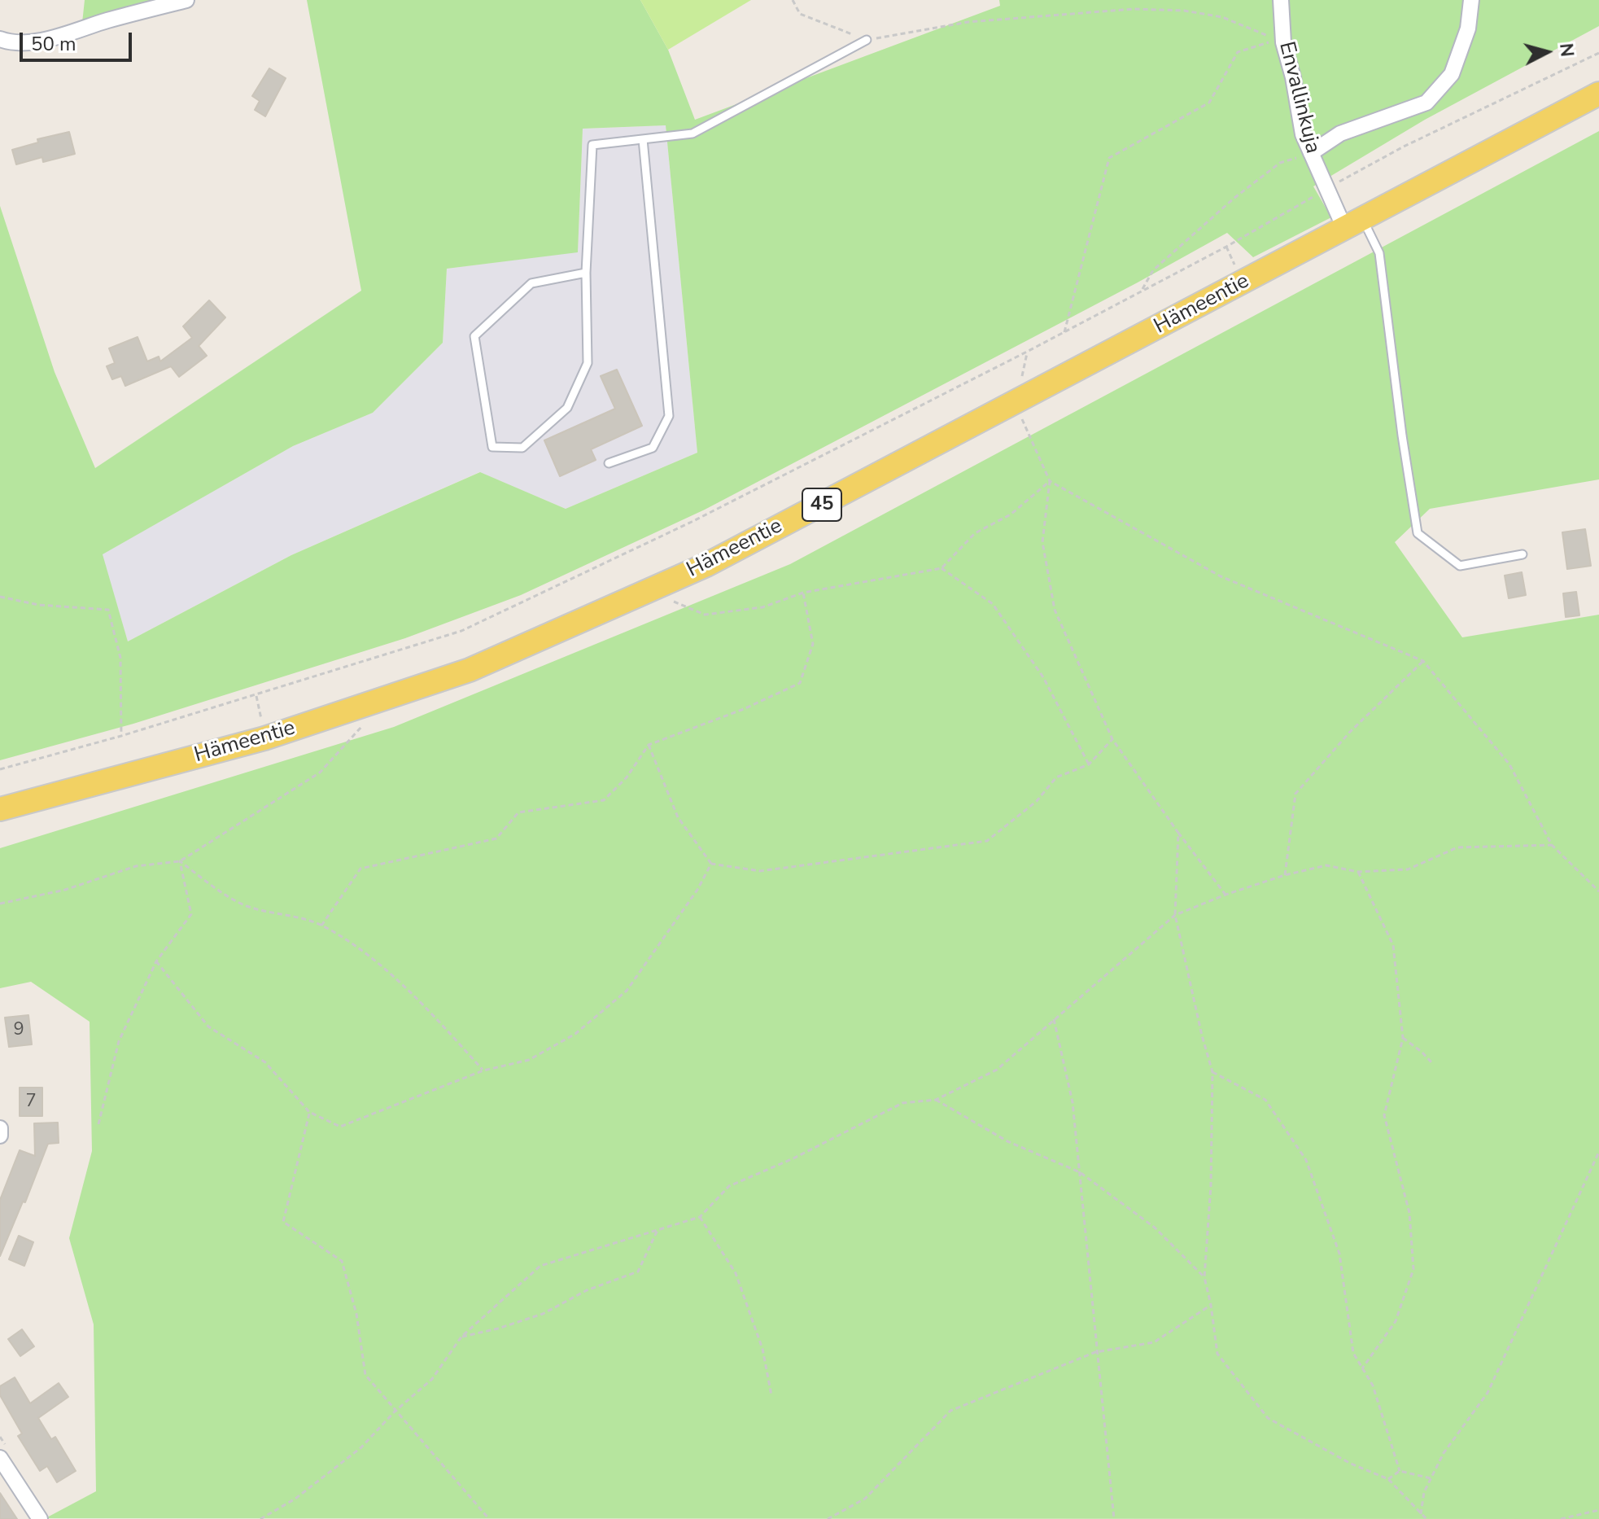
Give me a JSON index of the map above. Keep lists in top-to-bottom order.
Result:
{
  "streets": {
    "main road": ["Hämeentie", "45"],
    "street": ["Envallinkuja"]
  },
  "crossings": [
    ["Envallinkuja", "Hämeentie"]
  ],
  "house_numbers": ["9", "7"],
  "scale_bar": "50 m",
  "north": "right"
}
